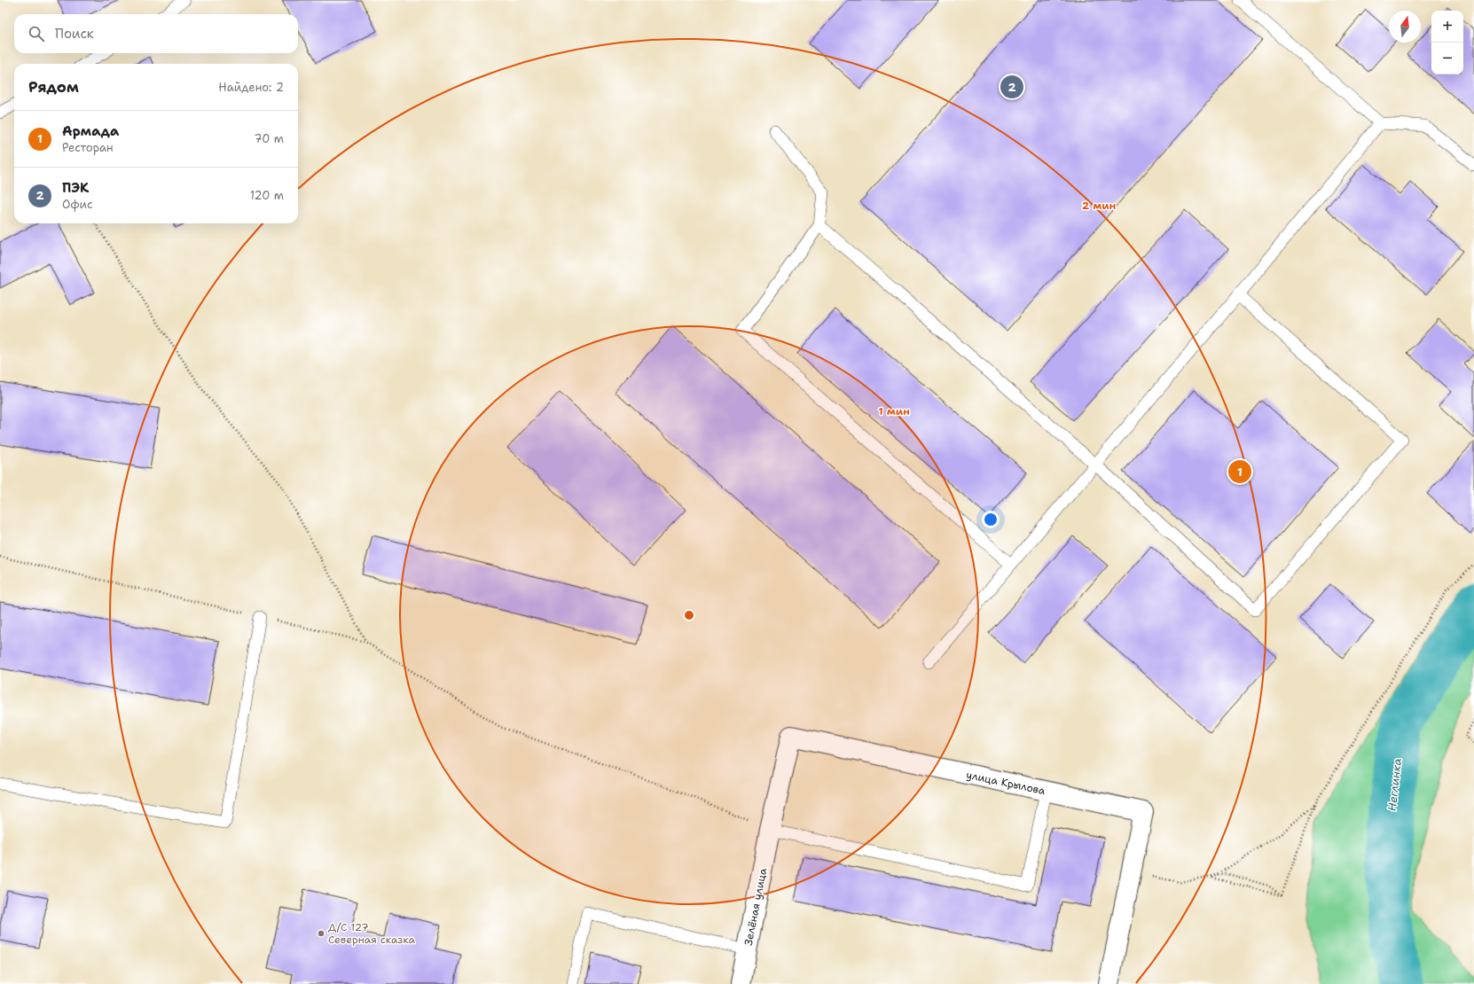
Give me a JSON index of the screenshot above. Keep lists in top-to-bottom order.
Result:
{
  "streets": {
    "street": ["улица Крылова", "Зелёная улица"]
  },
  "crossings": [
    ["улица Крылова", "Зелёная улица"]
  ],
  "water": ["Неглинка"],
  "places": ["Д/С 127 Северная сказка"],
  "north": "top",
  "page": {
    "map_buttons": ["+", "−"],
    "search": "Поиск",
    "heading": ["Рядом", "Найдено: 2"],
    "pins": ["2", "1"],
    "list": [
      {
        "mark": "1",
        "name": "Армада",
        "note": "Ресторан",
        "value": "70 m"
      },
      {
        "mark": "2",
        "name": "ПЭК",
        "note": "Офис",
        "value": "120 m"
      }
    ]
  },
  "rings": ["2 мин", "1 мин"]
}
